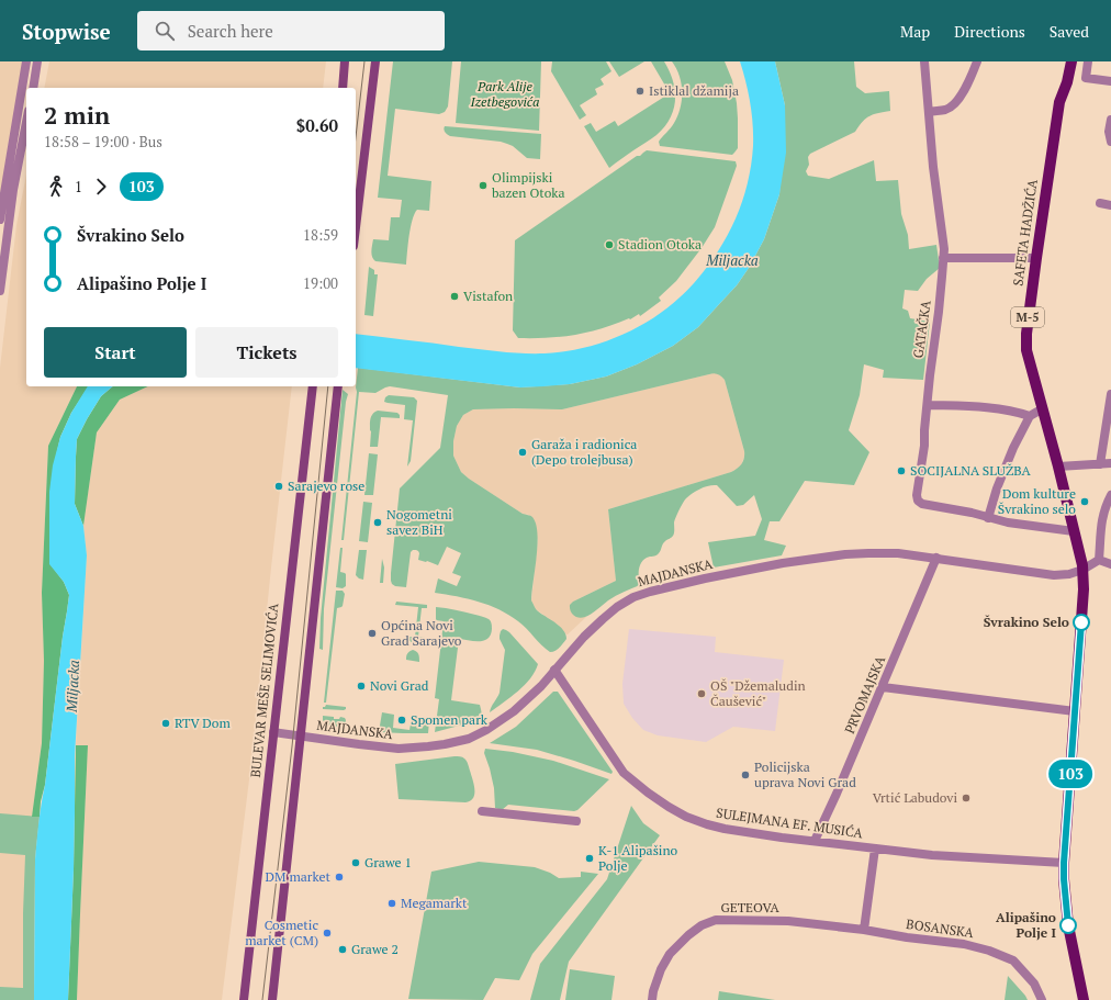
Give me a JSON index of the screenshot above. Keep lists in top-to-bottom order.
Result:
{
  "streets": {
    "main road": ["SAFETA HADŽIĆA", "M-5", "BULEVAR MEŠE SELIMOVIĆA"],
    "street": [
      "GATAČKA",
      "MAJDANSKA",
      "PRVOMAJSKA",
      "SULEJMANA EF. MUSIĆA",
      "GETEOVA",
      "BOSANSKA"
    ]
  },
  "crossings": [
    ["SAFETA HADŽIĆA", "MAJDANSKA"],
    ["SAFETA HADŽIĆA", "SULEJMANA EF. MUSIĆA"],
    ["MAJDANSKA", "BULEVAR MEŠE SELIMOVIĆA"],
    ["MAJDANSKA", "PRVOMAJSKA"],
    ["MAJDANSKA", "SULEJMANA EF. MUSIĆA"],
    ["PRVOMAJSKA", "SULEJMANA EF. MUSIĆA"],
    ["GETEOVA", "BOSANSKA"]
  ],
  "water": ["Miljacka"],
  "parks": ["Park Alije Izetbegovića"],
  "places": [
    "Istiklal džamija",
    "Olimpijski bazen Otoka",
    "Stadion Otoka",
    "Vistafon",
    "Garaža i radionica (Depo trolejbusa)",
    "SOCIJALNA SLUŽBA",
    "Sarajevo rose",
    "Dom kulture Švrakino selo",
    "Nogometni savez BiH",
    "Švrakino Selo",
    "Općina Novi Grad Sarajevo",
    "Novi Grad",
    "OŠ \"Džemaludin Čaušević\"",
    "Spomen park",
    "RTV Dom",
    "Policijska uprava Novi Grad",
    "Vrtić Labudovi",
    "K-1 Alipašino Polje",
    "Grawe 1",
    "DM market",
    "Megamarkt",
    "Alipašino Polje I",
    "Cosmetic market (CM)",
    "Grawe 2"
  ],
  "lines": ["bus line 103"],
  "page": {
    "header": "Stopwise",
    "search": "Search here",
    "nav": ["Map", "Directions", "Saved"],
    "on_map": "103",
    "heading": ["2 min", "18:58 – 19:00 · Bus", "$0.60"],
    "legs": ["1", "103"],
    "list": [
      {
        "name": "Švrakino Selo",
        "value": "18:59"
      },
      {
        "name": "Alipašino Polje I",
        "value": "19:00"
      }
    ],
    "buttons": ["Start", "Tickets"]
  }
}
